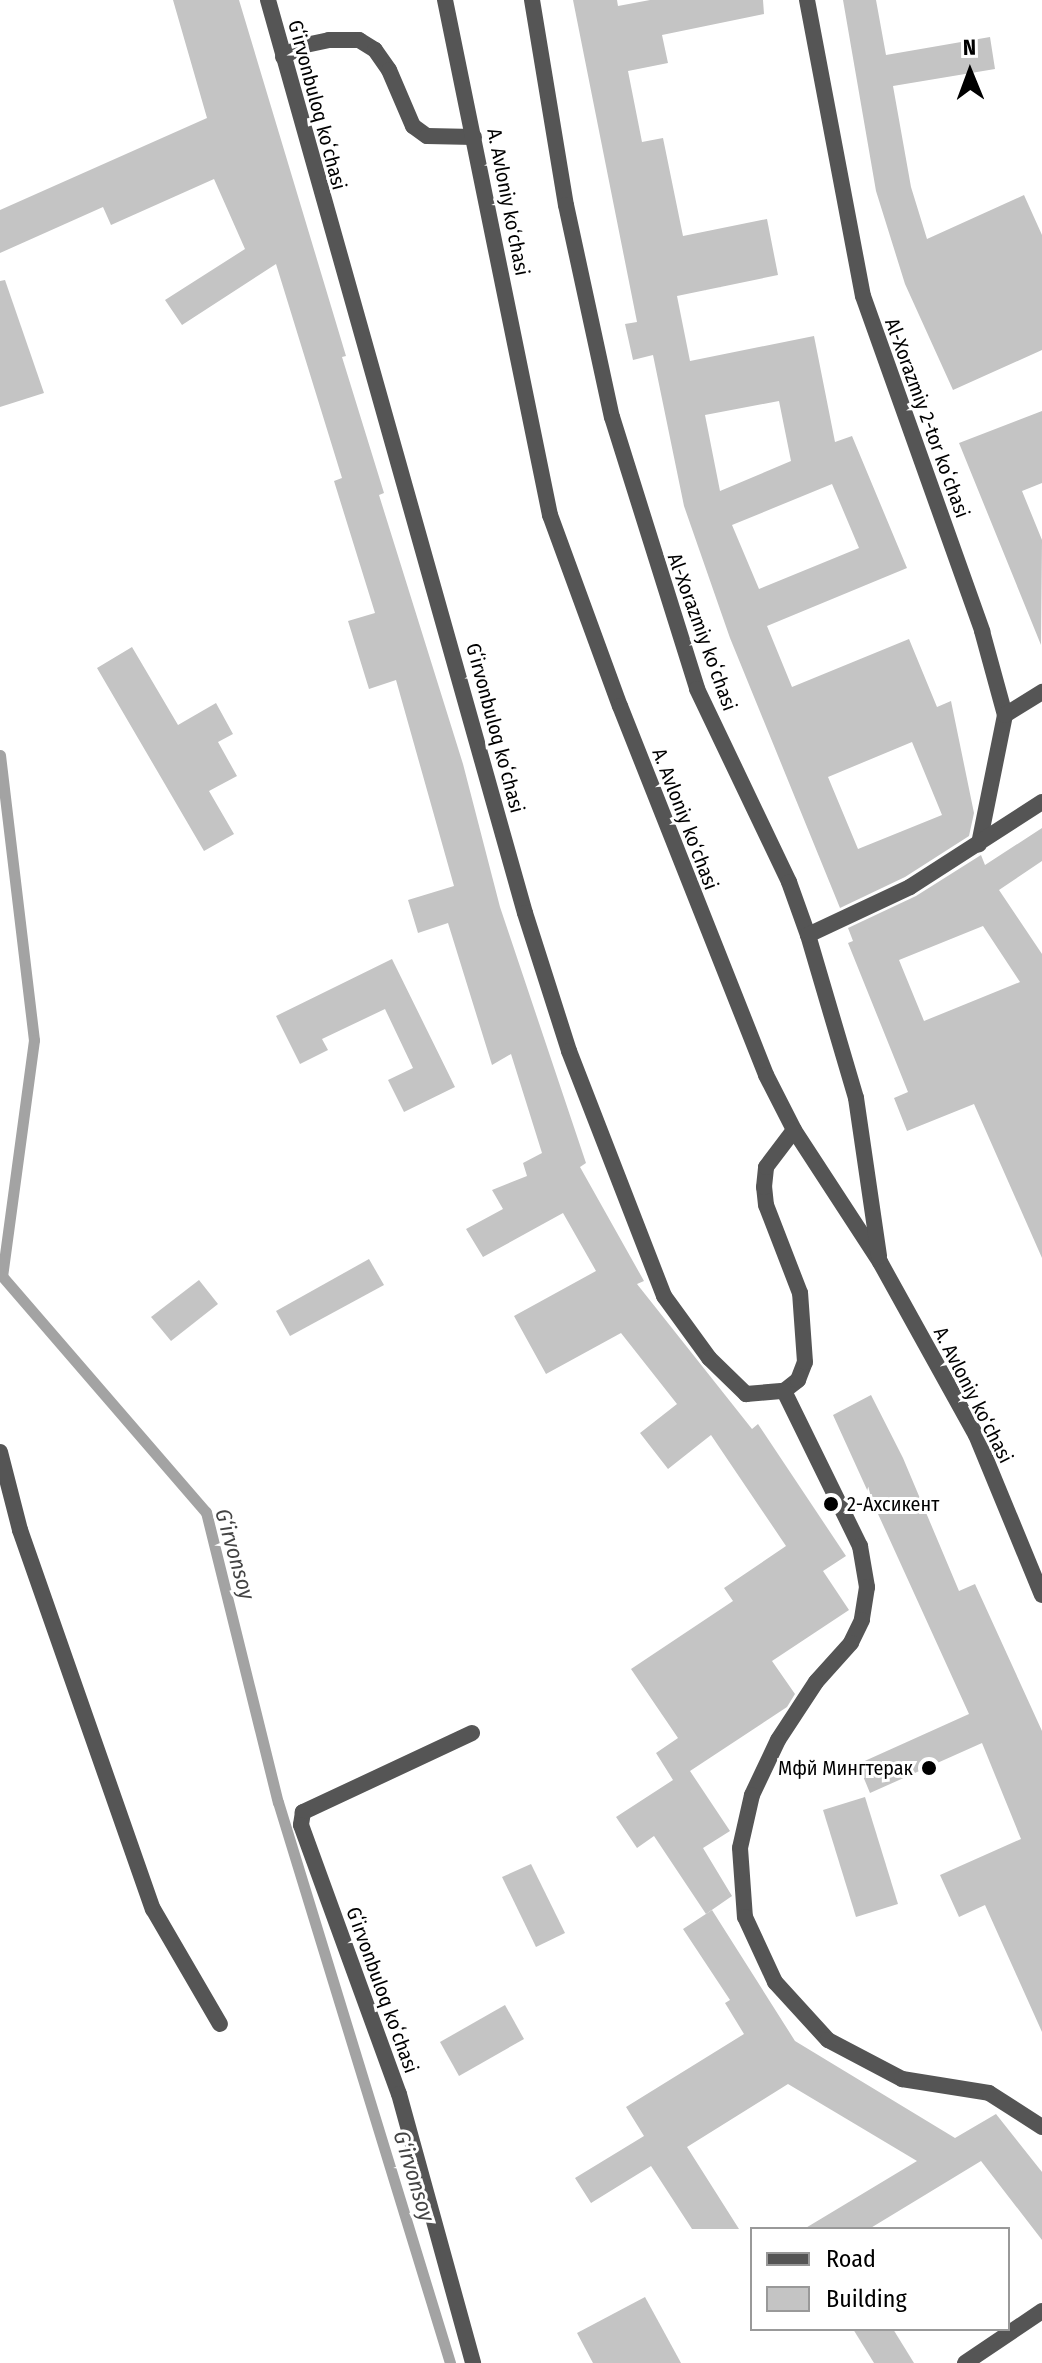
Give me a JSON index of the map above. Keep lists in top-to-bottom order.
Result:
{
  "streets": {
    "street": [
      "Gʻirvonbuloq koʻchasi",
      "A. Avloniy ko‘chasi",
      "Al-Xorazmiy 2-tor koʻchasi",
      "Al-Xorazmiy koʻchasi"
    ]
  },
  "crossings": [
    ["A. Avloniy ko‘chasi", "Al-Xorazmiy koʻchasi"]
  ],
  "water": ["G‘irvonsoy"],
  "places": ["2-Ахсикент", "Мфй Мингтерак"],
  "legend": ["Road", "Building"],
  "north": "top"
}
